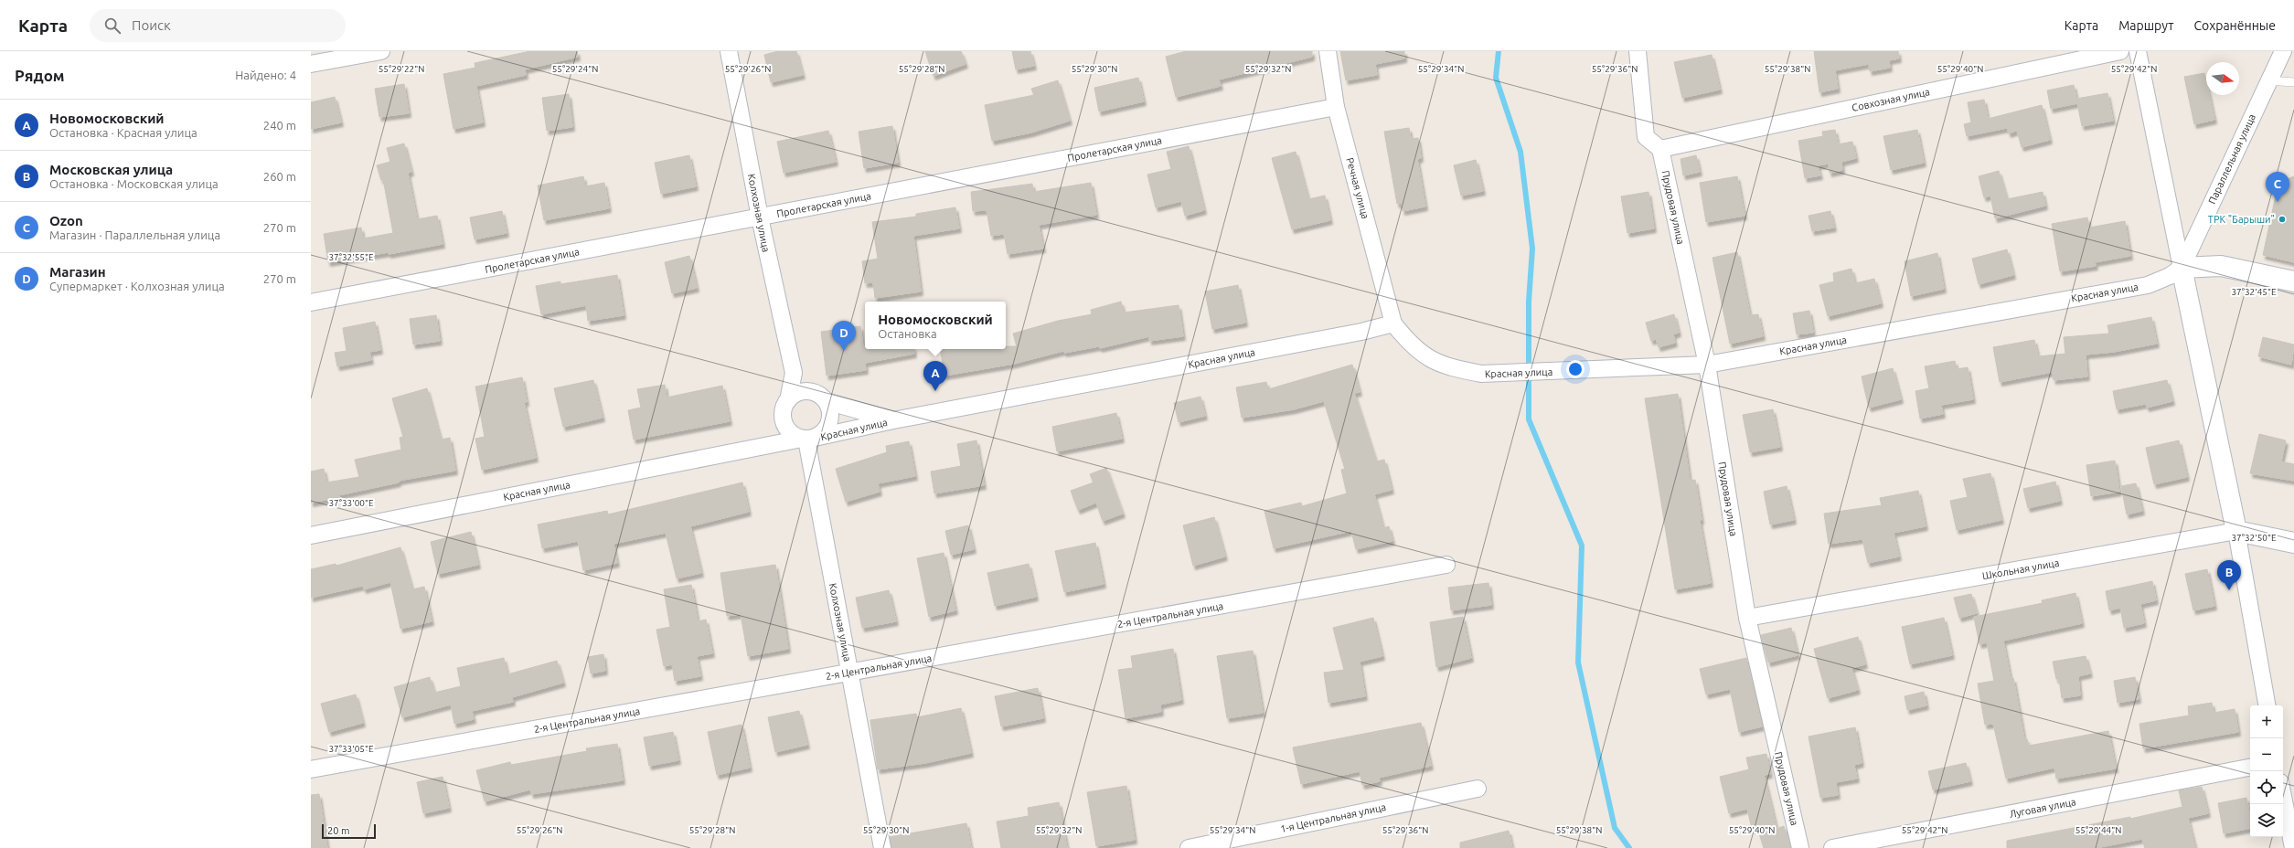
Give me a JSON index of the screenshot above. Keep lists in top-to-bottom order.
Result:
{
  "streets": {
    "street": [
      "Совхозная улица",
      "Пролетарская улица",
      "Параллельная улица",
      "Речная улица",
      "Прудовая улица",
      "Колхозная улица",
      "Красная улица",
      "Школьная улица",
      "2-я Центральная улица",
      "Луговая улица",
      "1-я Центральная улица"
    ]
  },
  "crossings": [
    ["Совхозная улица", "Прудовая улица"],
    ["Пролетарская улица", "Речная улица"],
    ["Пролетарская улица", "Колхозная улица"],
    ["Параллельная улица", "Красная улица"],
    ["Речная улица", "Красная улица"],
    ["Прудовая улица", "Красная улица"],
    ["Прудовая улица", "Школьная улица"],
    ["Колхозная улица", "Красная улица"],
    ["Колхозная улица", "2-я Центральная улица"]
  ],
  "places": ["ТРК \"Барыши\""],
  "scale_bar": "20 m",
  "north": "right",
  "page": {
    "header": "Карта",
    "search": "Поиск",
    "nav": ["Карта", "Маршрут", "Сохранённые"],
    "heading": ["Рядом", "Найдено: 4"],
    "list": [
      {
        "mark": "A",
        "name": "Новомосковский",
        "note": "Остановка · Красная улица",
        "value": "240 m"
      },
      {
        "mark": "B",
        "name": "Московская улица",
        "note": "Остановка · Московская улица",
        "value": "260 m"
      },
      {
        "mark": "C",
        "name": "Ozon",
        "note": "Магазин · Параллельная улица",
        "value": "270 m"
      },
      {
        "mark": "D",
        "name": "Магазин",
        "note": "Супермаркет · Колхозная улица",
        "value": "270 m"
      }
    ],
    "pins": [
      "C",
      "D",
      "A",
      "B"
    ],
    "popup": ["Новомосковский", "Остановка"],
    "map_buttons": ["+", "−"],
    "scale": "20 m"
  },
  "coordinates": [
    "55°29'22\"N",
    "55°29'24\"N",
    "55°29'26\"N",
    "55°29'28\"N",
    "55°29'30\"N",
    "55°29'32\"N",
    "55°29'34\"N",
    "55°29'36\"N",
    "55°29'38\"N",
    "55°29'40\"N",
    "55°29'42\"N",
    "37°32'55\"E",
    "37°32'45\"E",
    "37°33'00\"E",
    "37°32'50\"E",
    "37°33'05\"E",
    "55°29'44\"N"
  ]
}
